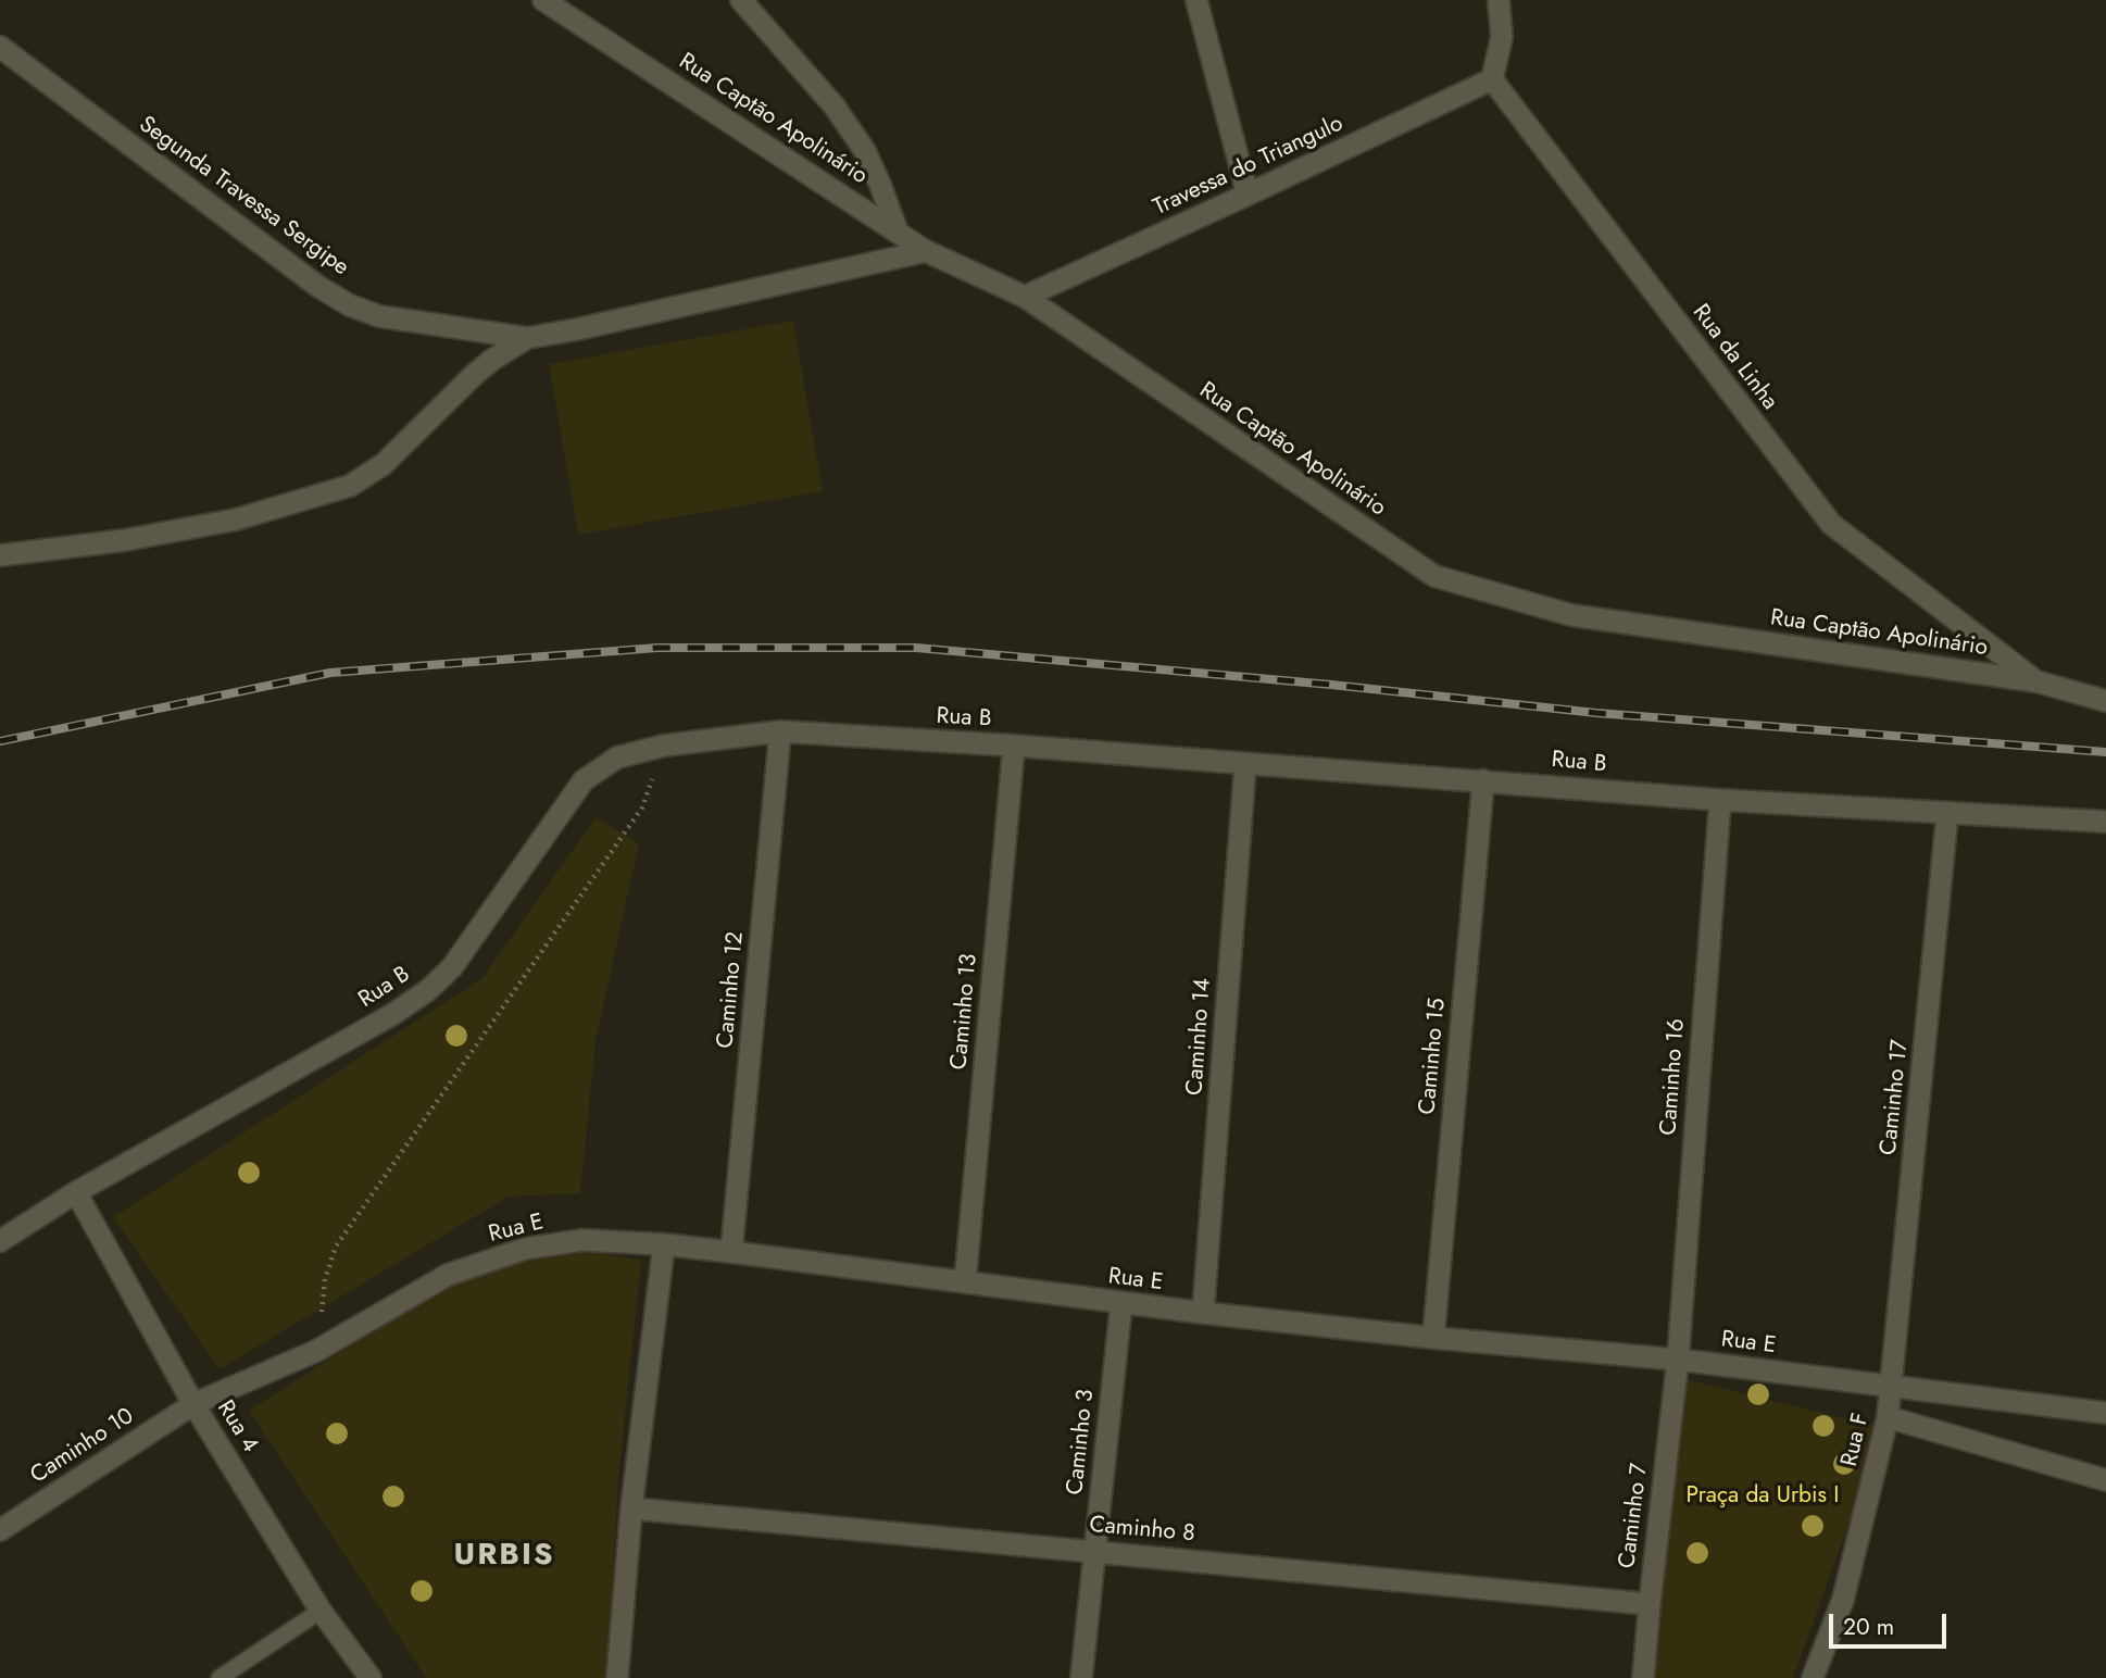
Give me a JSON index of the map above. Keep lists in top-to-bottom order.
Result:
{
  "streets": {
    "street": [
      "Rua Captão Apolinário",
      "Travessa do Triangulo",
      "Segunda Travessa Sergipe",
      "Rua da Linha",
      "Rua B",
      "Caminho 12",
      "Caminho 13",
      "Caminho 14",
      "Caminho 15",
      "Caminho 16",
      "Caminho 17",
      "Rua E",
      "Rua 4",
      "Rua F",
      "Caminho 3",
      "Caminho 10",
      "Caminho 7",
      "Caminho 8"
    ]
  },
  "crossings": [
    ["Rua Captão Apolinário", "Travessa do Triangulo"],
    ["Rua Captão Apolinário", "Rua da Linha"],
    ["Travessa do Triangulo", "Rua da Linha"],
    ["Rua B", "Caminho 12"],
    ["Rua B", "Caminho 13"],
    ["Rua B", "Caminho 14"],
    ["Rua B", "Caminho 15"],
    ["Rua B", "Caminho 16"],
    ["Rua B", "Caminho 17"],
    ["Rua B", "Rua 4"],
    ["Caminho 12", "Rua E"],
    ["Caminho 13", "Rua E"],
    ["Caminho 14", "Rua E"],
    ["Caminho 15", "Rua E"],
    ["Caminho 16", "Rua E"],
    ["Caminho 16", "Caminho 7"],
    ["Caminho 17", "Rua E"],
    ["Caminho 17", "Rua F"],
    ["Rua E", "Rua 4"],
    ["Rua E", "Rua F"],
    ["Rua E", "Caminho 3"],
    ["Rua E", "Caminho 10"],
    ["Rua E", "Caminho 7"],
    ["Rua 4", "Caminho 10"],
    ["Caminho 3", "Caminho 8"],
    ["Caminho 7", "Caminho 8"]
  ],
  "districts": ["URBIS"],
  "parks": ["Praça da Urbis I"],
  "scale_bar": "20 m"
}
